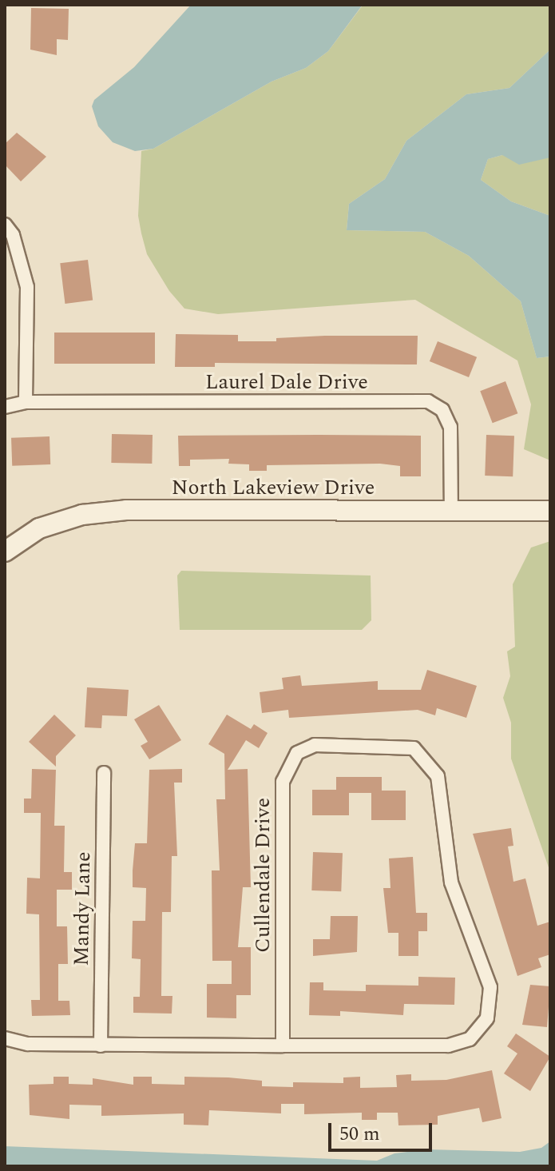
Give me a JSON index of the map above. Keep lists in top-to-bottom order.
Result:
{
  "streets": {
    "street": [
      "Laurel Dale Drive",
      "North Lakeview Drive",
      "Cullendale Drive",
      "Mandy Lane"
    ]
  },
  "crossings": [
    ["Laurel Dale Drive", "North Lakeview Drive"],
    ["Cullendale Drive", "Mandy Lane"]
  ],
  "scale_bar": "50 m"
}
